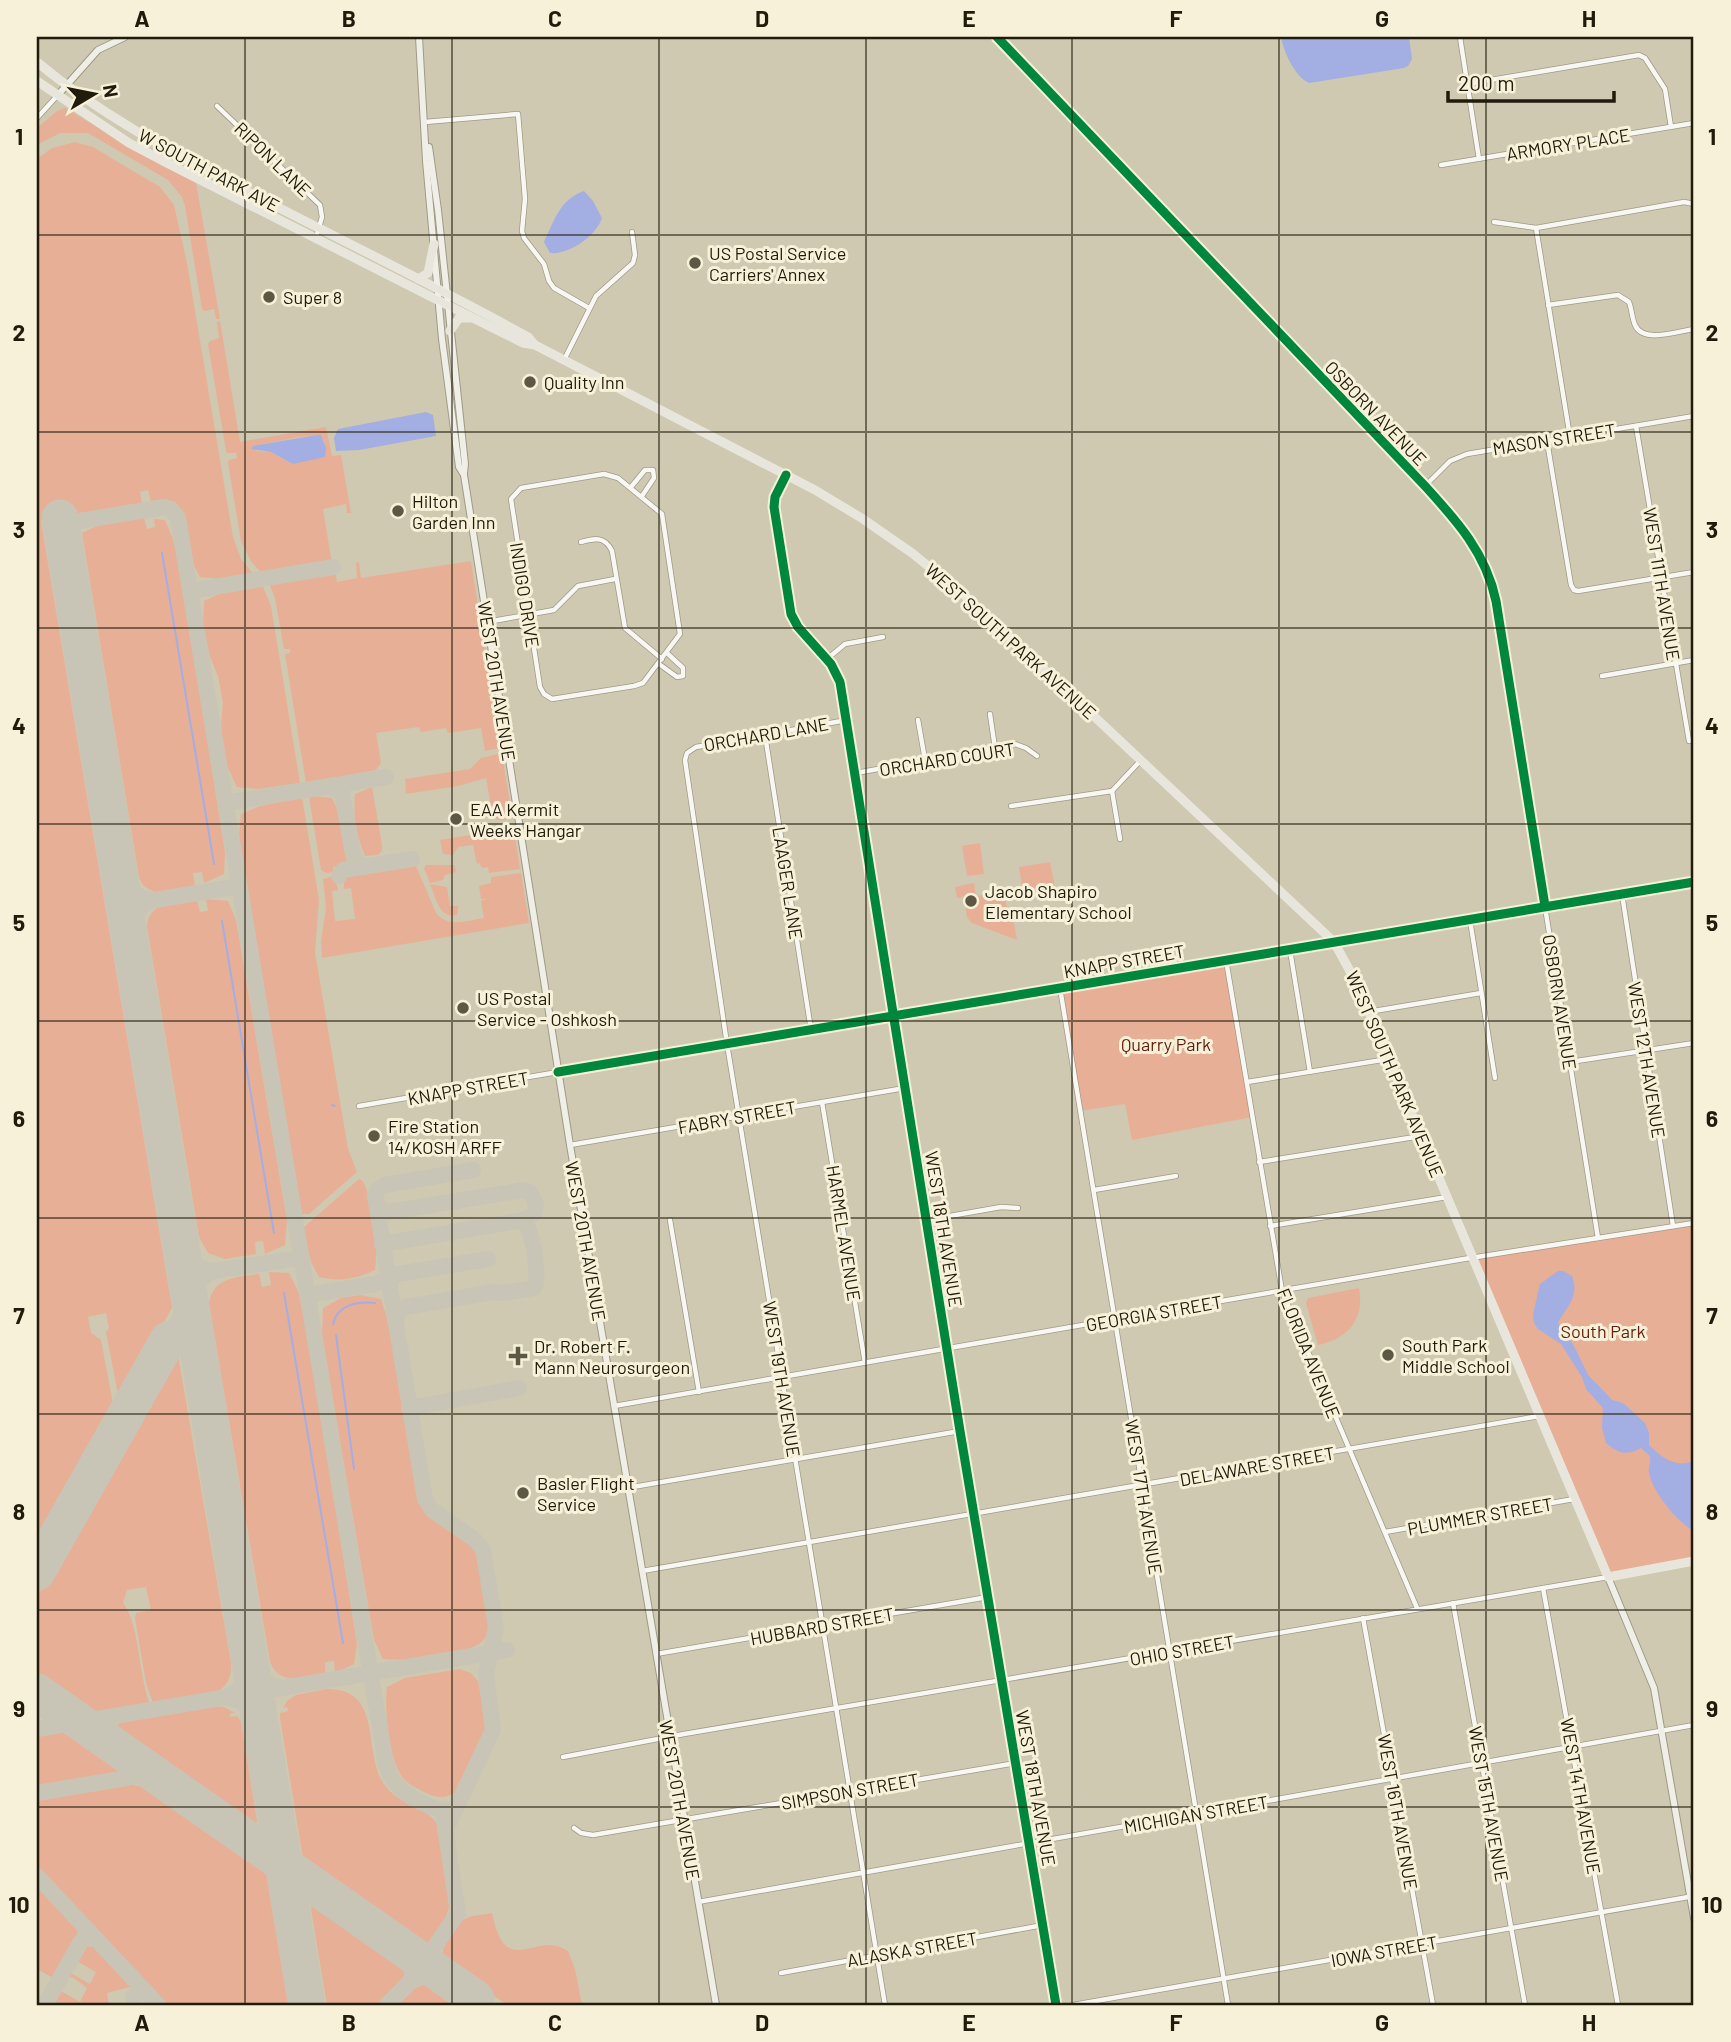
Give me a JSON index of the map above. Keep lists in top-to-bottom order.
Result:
{
  "streets": {
    "main road": [
      "W SOUTH PARK AVE",
      "WEST SOUTH PARK AVENUE",
      "WEST 20TH AVENUE",
      "KNAPP STREET",
      "OHIO STREET"
    ],
    "street": [
      "ARMORY PLACE",
      "RIPON LANE",
      "OSBORN AVENUE",
      "MASON STREET",
      "WEST 11TH AVENUE",
      "INDIGO DRIVE",
      "ORCHARD LANE",
      "ORCHARD COURT",
      "LAAGER LANE",
      "WEST 12TH AVENUE",
      "FABRY STREET",
      "WEST 18TH AVENUE",
      "HARMEL AVENUE",
      "GEORGIA STREET",
      "FLORIDA AVENUE",
      "WEST 19TH AVENUE",
      "DELAWARE STREET",
      "WEST 17TH AVENUE",
      "PLUMMER STREET",
      "HUBBARD STREET",
      "SIMPSON STREET",
      "WEST 14TH AVENUE",
      "WEST 15TH AVENUE",
      "WEST 16TH AVENUE",
      "MICHIGAN STREET",
      "ALASKA STREET",
      "IOWA STREET"
    ]
  },
  "crossings": [
    ["RIPON LANE", "W SOUTH PARK AVE"],
    ["W SOUTH PARK AVE", "WEST SOUTH PARK AVENUE"],
    ["OSBORN AVENUE", "MASON STREET"],
    ["OSBORN AVENUE", "KNAPP STREET"],
    ["OSBORN AVENUE", "GEORGIA STREET"],
    ["MASON STREET", "WEST 11TH AVENUE"],
    ["WEST SOUTH PARK AVENUE", "WEST 20TH AVENUE"],
    ["WEST SOUTH PARK AVENUE", "KNAPP STREET"],
    ["WEST SOUTH PARK AVENUE", "WEST 18TH AVENUE"],
    ["WEST SOUTH PARK AVENUE", "GEORGIA STREET"],
    ["WEST SOUTH PARK AVENUE", "DELAWARE STREET"],
    ["WEST SOUTH PARK AVENUE", "PLUMMER STREET"],
    ["WEST SOUTH PARK AVENUE", "OHIO STREET"],
    ["WEST SOUTH PARK AVENUE", "MICHIGAN STREET"],
    ["WEST SOUTH PARK AVENUE", "IOWA STREET"],
    ["WEST 20TH AVENUE", "KNAPP STREET"],
    ["WEST 20TH AVENUE", "FABRY STREET"],
    ["WEST 20TH AVENUE", "GEORGIA STREET"],
    ["WEST 20TH AVENUE", "DELAWARE STREET"],
    ["WEST 20TH AVENUE", "HUBBARD STREET"],
    ["WEST 20TH AVENUE", "OHIO STREET"],
    ["WEST 20TH AVENUE", "SIMPSON STREET"],
    ["WEST 20TH AVENUE", "MICHIGAN STREET"],
    ["ORCHARD LANE", "LAAGER LANE"],
    ["ORCHARD LANE", "WEST 18TH AVENUE"],
    ["ORCHARD LANE", "WEST 19TH AVENUE"],
    ["ORCHARD COURT", "WEST 18TH AVENUE"],
    ["LAAGER LANE", "KNAPP STREET"],
    ["KNAPP STREET", "WEST 12TH AVENUE"],
    ["KNAPP STREET", "WEST 18TH AVENUE"],
    ["KNAPP STREET", "FLORIDA AVENUE"],
    ["KNAPP STREET", "WEST 19TH AVENUE"],
    ["KNAPP STREET", "WEST 17TH AVENUE"],
    ["WEST 12TH AVENUE", "GEORGIA STREET"],
    ["FABRY STREET", "WEST 18TH AVENUE"],
    ["FABRY STREET", "HARMEL AVENUE"],
    ["FABRY STREET", "WEST 19TH AVENUE"],
    ["WEST 18TH AVENUE", "GEORGIA STREET"],
    ["WEST 18TH AVENUE", "DELAWARE STREET"],
    ["WEST 18TH AVENUE", "HUBBARD STREET"],
    ["WEST 18TH AVENUE", "OHIO STREET"],
    ["WEST 18TH AVENUE", "SIMPSON STREET"],
    ["WEST 18TH AVENUE", "MICHIGAN STREET"],
    ["WEST 18TH AVENUE", "ALASKA STREET"],
    ["HARMEL AVENUE", "GEORGIA STREET"],
    ["GEORGIA STREET", "FLORIDA AVENUE"],
    ["GEORGIA STREET", "WEST 19TH AVENUE"],
    ["GEORGIA STREET", "WEST 17TH AVENUE"],
    ["FLORIDA AVENUE", "DELAWARE STREET"],
    ["FLORIDA AVENUE", "PLUMMER STREET"],
    ["FLORIDA AVENUE", "OHIO STREET"],
    ["WEST 19TH AVENUE", "DELAWARE STREET"],
    ["WEST 19TH AVENUE", "HUBBARD STREET"],
    ["WEST 19TH AVENUE", "OHIO STREET"],
    ["WEST 19TH AVENUE", "SIMPSON STREET"],
    ["WEST 19TH AVENUE", "MICHIGAN STREET"],
    ["WEST 19TH AVENUE", "ALASKA STREET"],
    ["DELAWARE STREET", "WEST 17TH AVENUE"],
    ["WEST 17TH AVENUE", "OHIO STREET"],
    ["WEST 17TH AVENUE", "MICHIGAN STREET"],
    ["WEST 17TH AVENUE", "IOWA STREET"],
    ["OHIO STREET", "WEST 14TH AVENUE"],
    ["OHIO STREET", "WEST 15TH AVENUE"],
    ["OHIO STREET", "WEST 16TH AVENUE"],
    ["WEST 14TH AVENUE", "MICHIGAN STREET"],
    ["WEST 14TH AVENUE", "IOWA STREET"],
    ["WEST 15TH AVENUE", "MICHIGAN STREET"],
    ["WEST 15TH AVENUE", "IOWA STREET"],
    ["WEST 16TH AVENUE", "MICHIGAN STREET"],
    ["WEST 16TH AVENUE", "IOWA STREET"]
  ],
  "parks": ["Quarry Park", "South Park"],
  "places": {
    "other": [
      "US Postal Service Carriers' Annex",
      "Super 8",
      "Quality Inn",
      "Hilton Garden Inn",
      "EAA Kermit Weeks Hangar",
      "Jacob Shapiro Elementary School",
      "US Postal Service - Oshkosh",
      "Fire Station 14/KOSH ARFF",
      "South Park Middle School",
      "Basler Flight Service"
    ],
    "health": ["Dr. Robert F. Mann Neurosurgeon"]
  },
  "scale_bar": "200 m",
  "north": "right",
  "grid": {
    "columns": [
      "A",
      "B",
      "C",
      "D",
      "E",
      "F",
      "G",
      "H"
    ],
    "rows": [
      "1",
      "2",
      "3",
      "4",
      "5",
      "6",
      "7",
      "8",
      "9",
      "10"
    ]
  }
}
